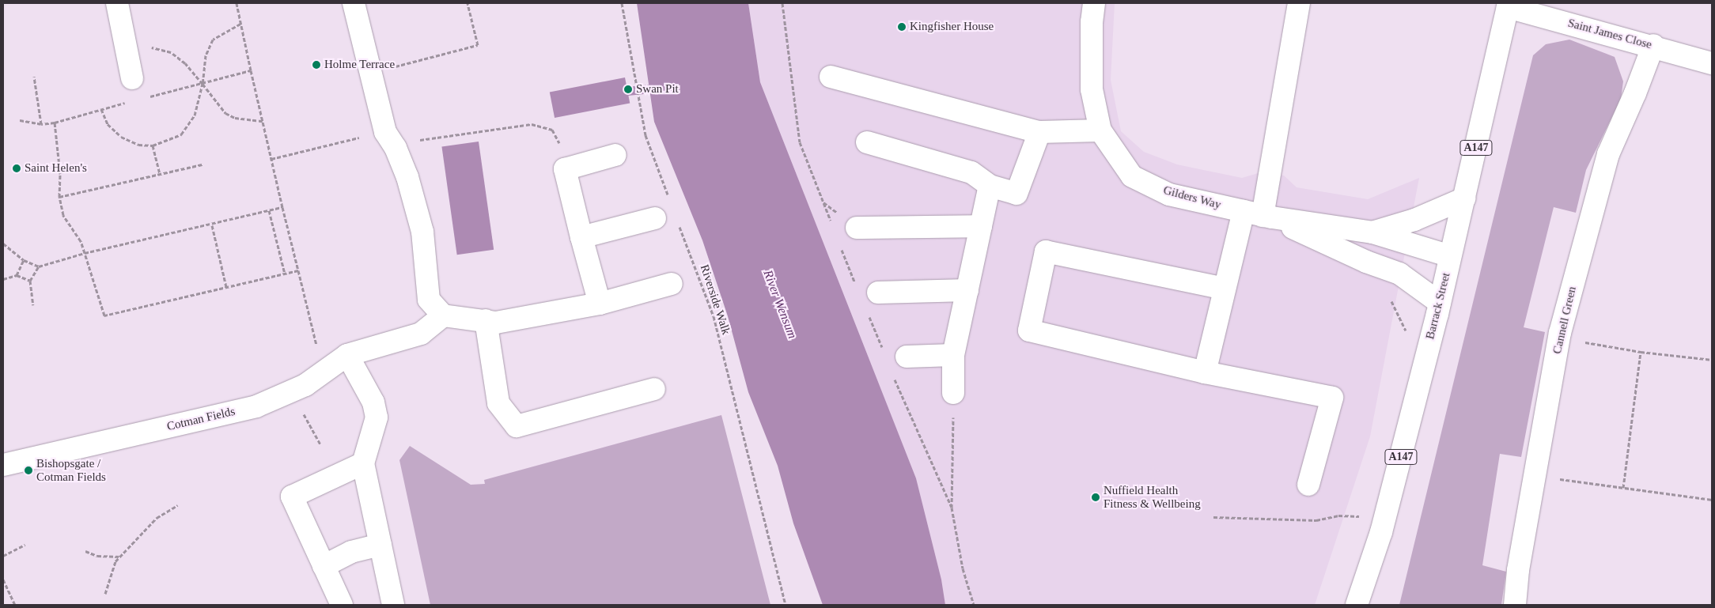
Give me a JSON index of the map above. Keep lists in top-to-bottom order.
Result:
{
  "streets": {
    "street": [
      "Saint James Close",
      "A147",
      "Gilders Way",
      "Barrack Street",
      "Cannell Green",
      "Cotman Fields"
    ],
    "path": ["Riverside Walk"]
  },
  "crossings": [
    ["Saint James Close", "Barrack Street"],
    ["Saint James Close", "Cannell Green"],
    ["Gilders Way", "Barrack Street"]
  ],
  "water": ["River Wensum"],
  "places": [
    "Kingfisher House",
    "Holme Terrace",
    "Swan Pit",
    "Saint Helen's",
    "Bishopsgate / Cotman Fields",
    "Nuffield Health Fitness & Wellbeing"
  ]
}
